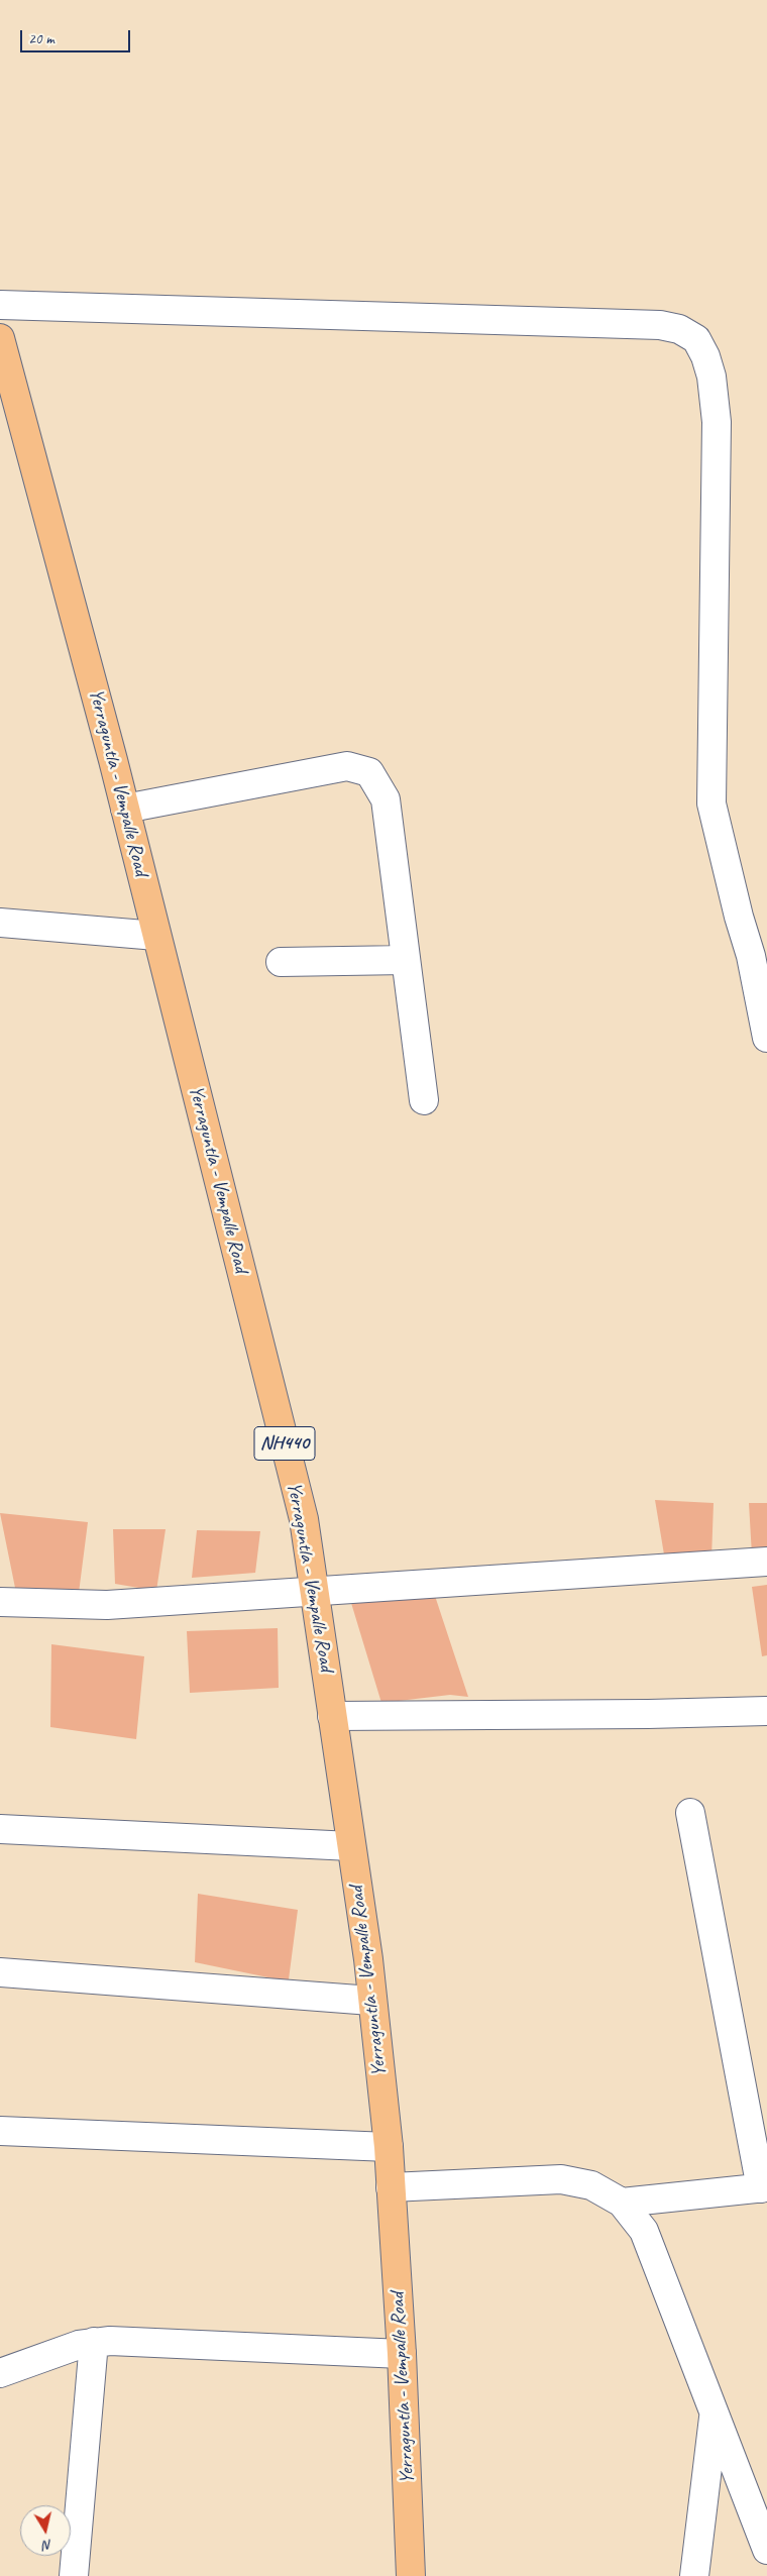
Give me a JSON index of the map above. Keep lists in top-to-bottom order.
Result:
{
  "streets": {
    "highway": ["Yerraguntla - Vempalle Road", "NH440"]
  },
  "scale_bar": "20 m",
  "north": "bottom"
}
